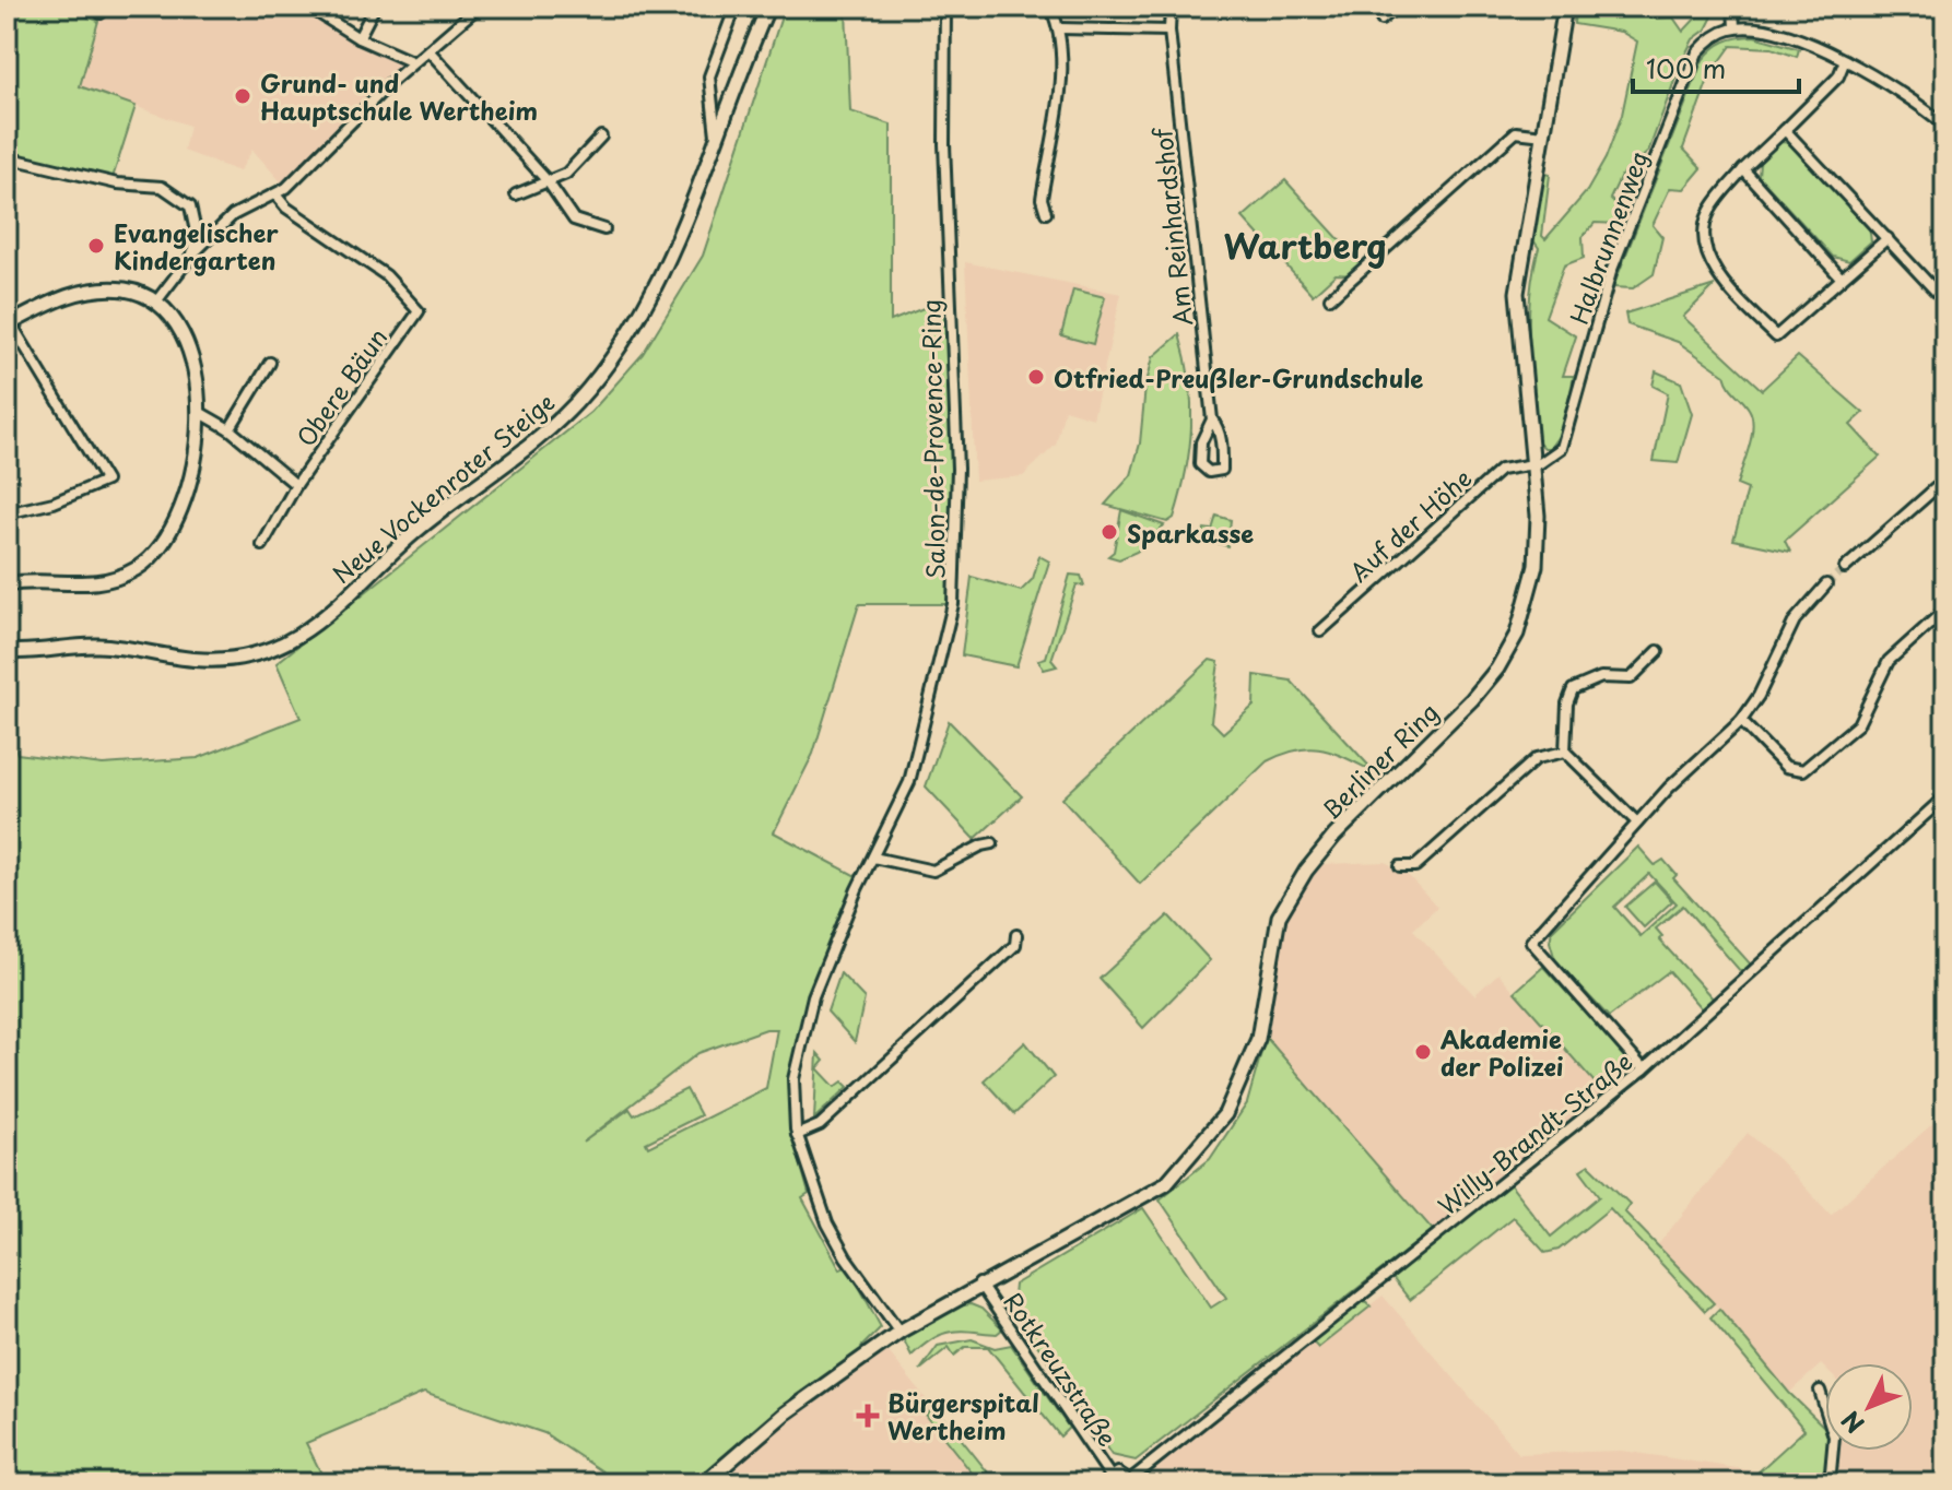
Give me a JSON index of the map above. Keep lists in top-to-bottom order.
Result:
{
  "streets": {
    "street": [
      "Am Reinhardshof",
      "Halbrunnenweg",
      "Obere Bäun",
      "Salon-de-Provence-Ring",
      "Neue Vockenroter Steige",
      "Auf der Höhe",
      "Berliner Ring",
      "Willy-Brandt-Straße",
      "Rotkreuzstraße"
    ]
  },
  "crossings": [
    ["Halbrunnenweg", "Auf der Höhe"],
    ["Halbrunnenweg", "Berliner Ring"],
    ["Salon-de-Provence-Ring", "Berliner Ring"],
    ["Auf der Höhe", "Berliner Ring"],
    ["Berliner Ring", "Rotkreuzstraße"]
  ],
  "districts": ["Wartberg"],
  "places": {
    "other": [
      "Grund- und Hauptschule Wertheim",
      "Evangelischer Kindergarten",
      "Otfried-Preußler-Grundschule",
      "Sparkasse",
      "Akademie der Polizei"
    ],
    "health": ["Bürgerspital Wertheim"]
  },
  "scale_bar": "100 m",
  "north": "bottom left"
}
